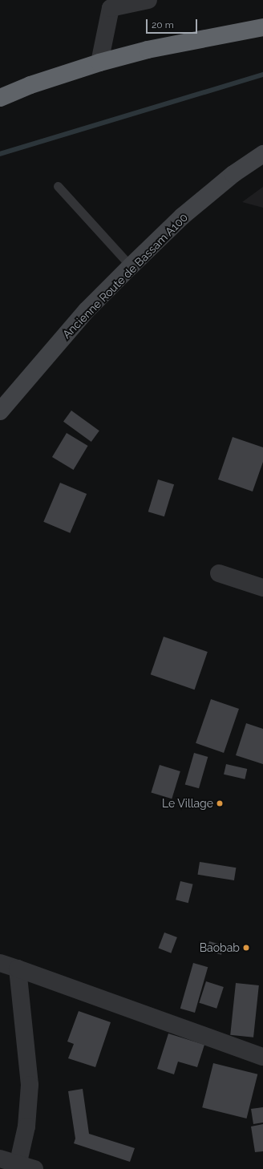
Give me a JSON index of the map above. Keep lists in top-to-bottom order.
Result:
{
  "streets": {
    "main road": ["Ancienne Route de Bassam A100"]
  },
  "places": ["Le Village", "Baobab"],
  "scale_bar": "20 m"
}
